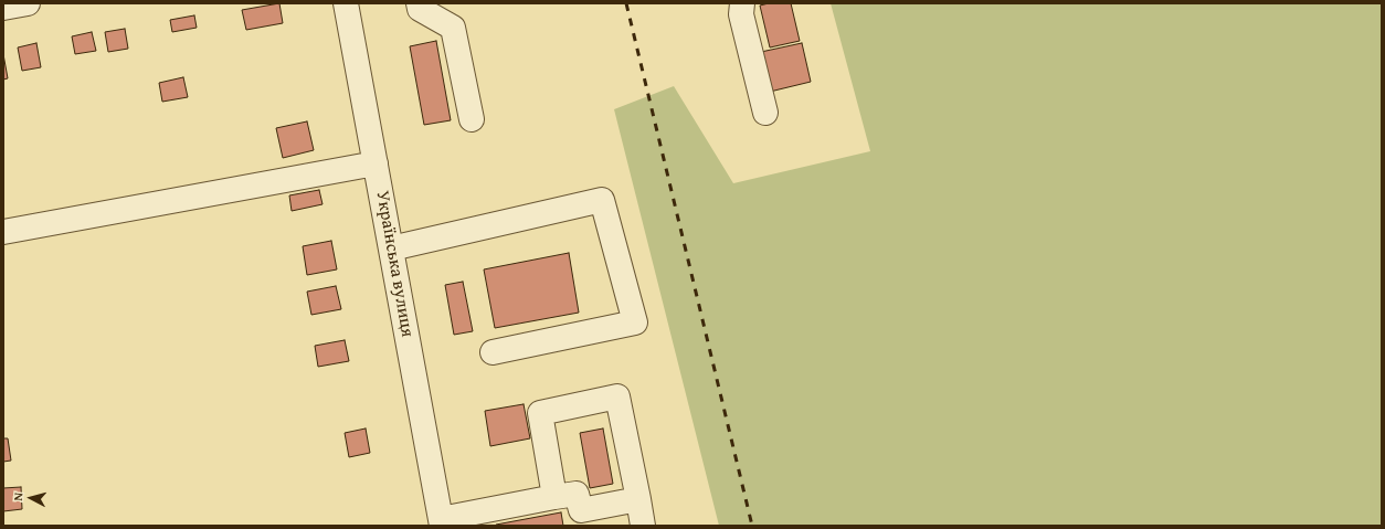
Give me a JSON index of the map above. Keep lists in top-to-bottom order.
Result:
{
  "streets": {
    "street": ["Українська вулиця"]
  },
  "north": "left"
}
